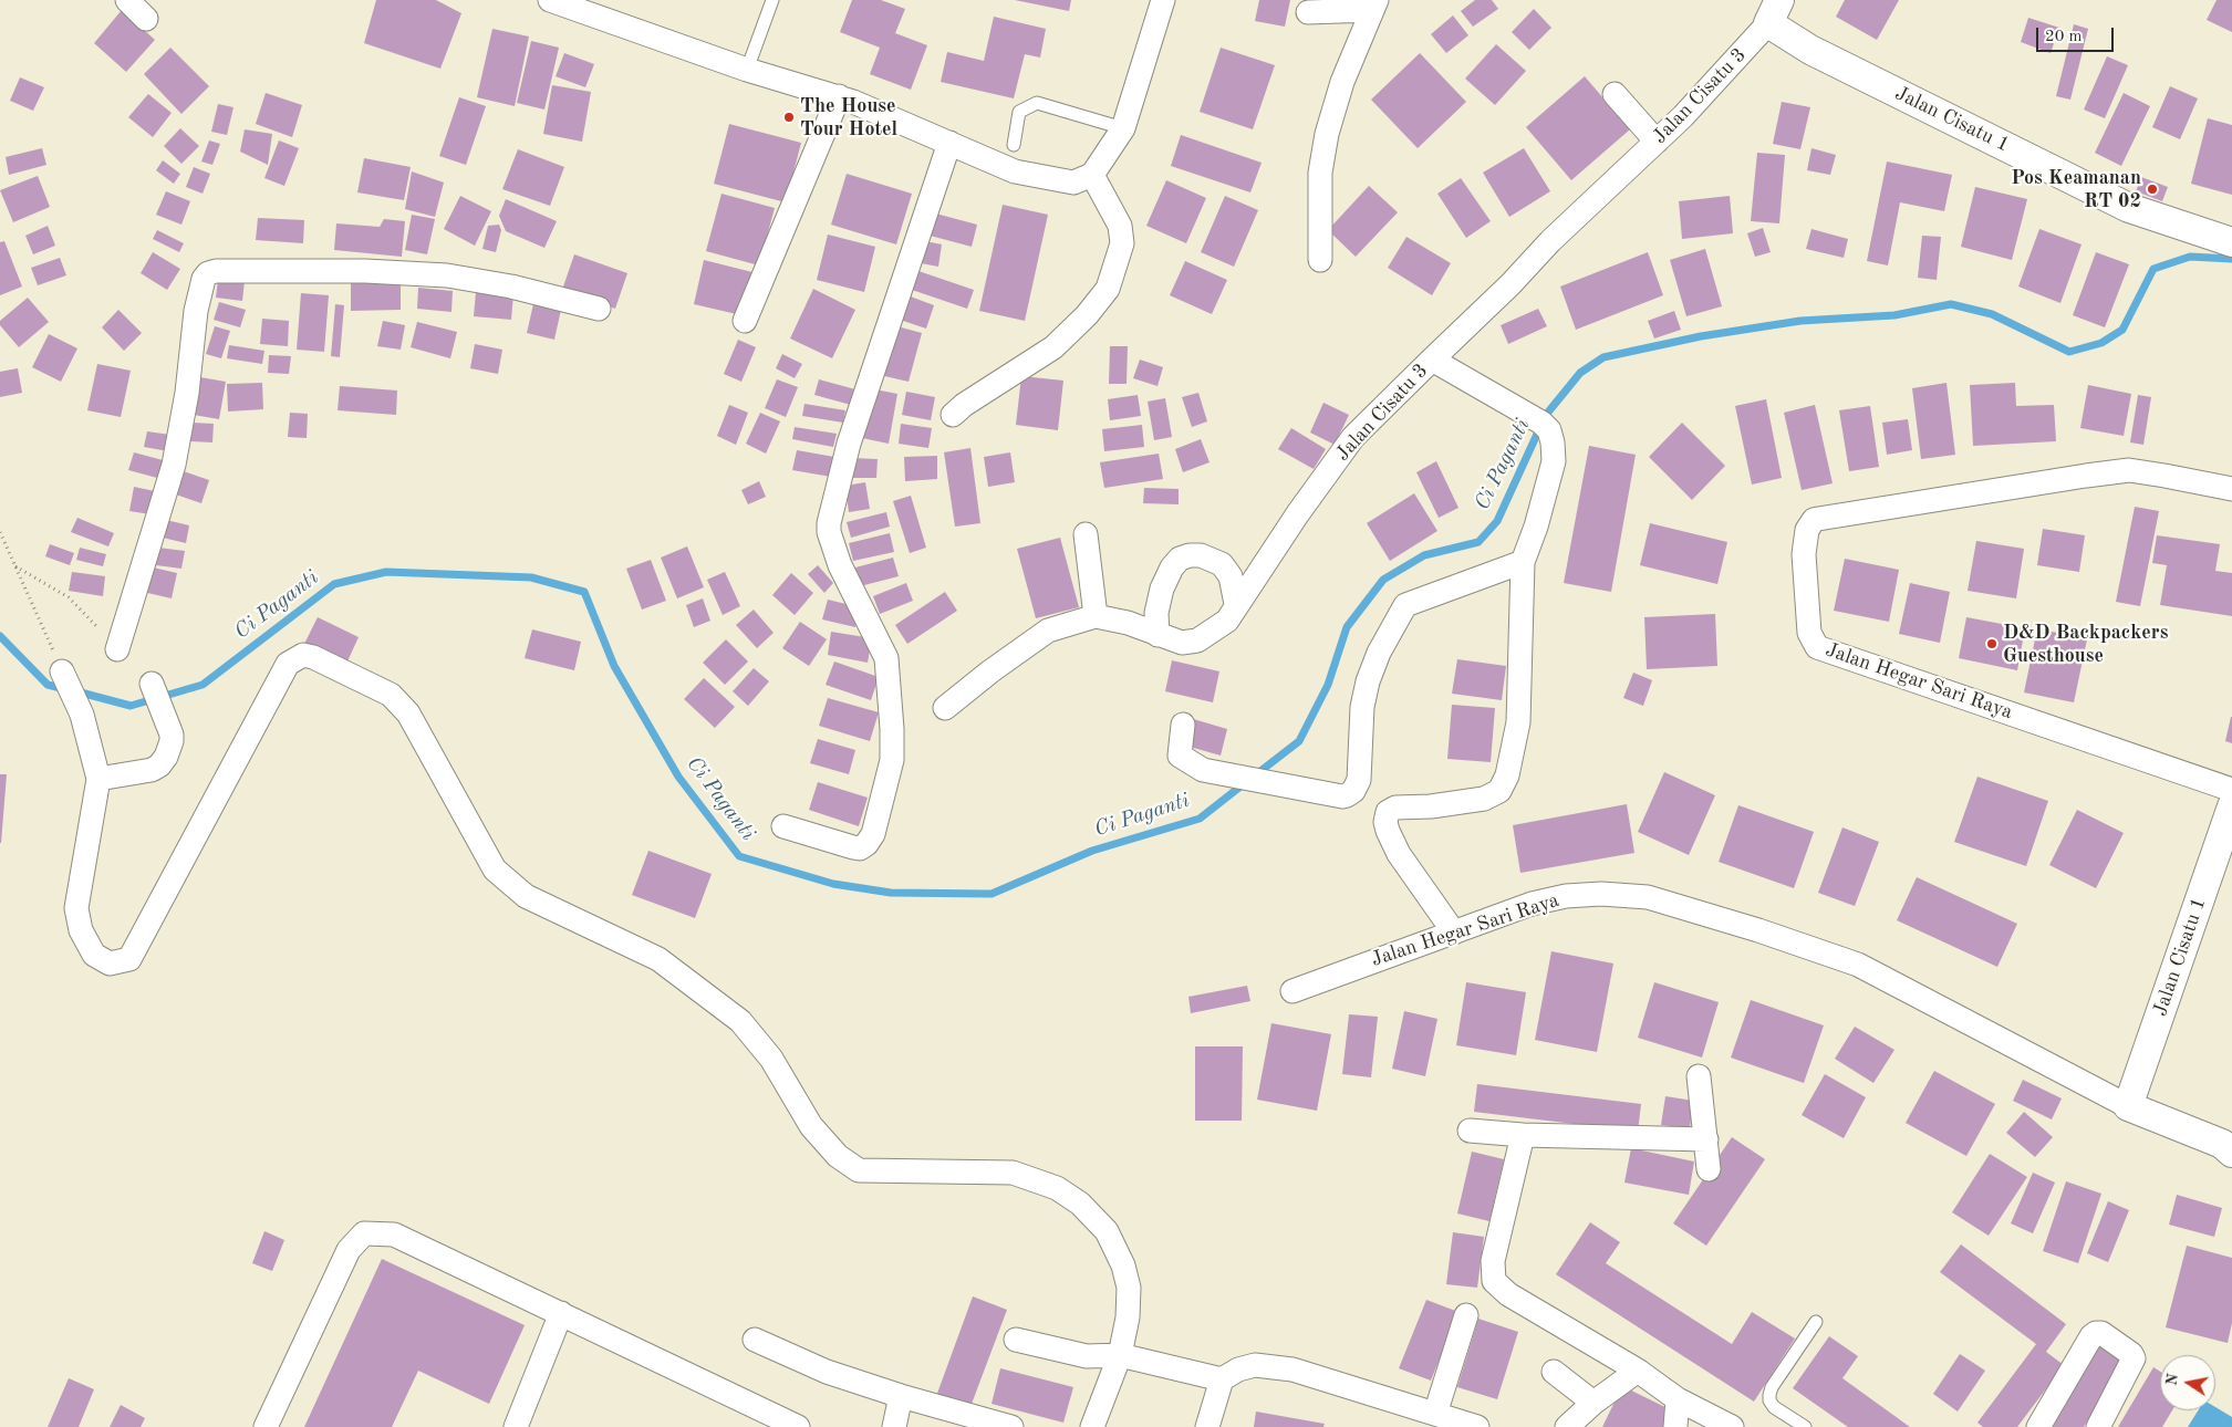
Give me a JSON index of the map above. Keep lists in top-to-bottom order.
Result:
{
  "streets": {
    "street": ["Jalan Cisatu 3", "Jalan Cisatu 1", "Jalan Hegar Sari Raya"]
  },
  "crossings": [
    ["Jalan Cisatu 3", "Jalan Cisatu 1"],
    ["Jalan Cisatu 1", "Jalan Hegar Sari Raya"]
  ],
  "water": ["Ci Paganti"],
  "places": ["The House Tour Hotel", "Pos Keamanan RT 02", "D&D Backpackers Guesthouse"],
  "scale_bar": "20 m",
  "north": "left"
}
